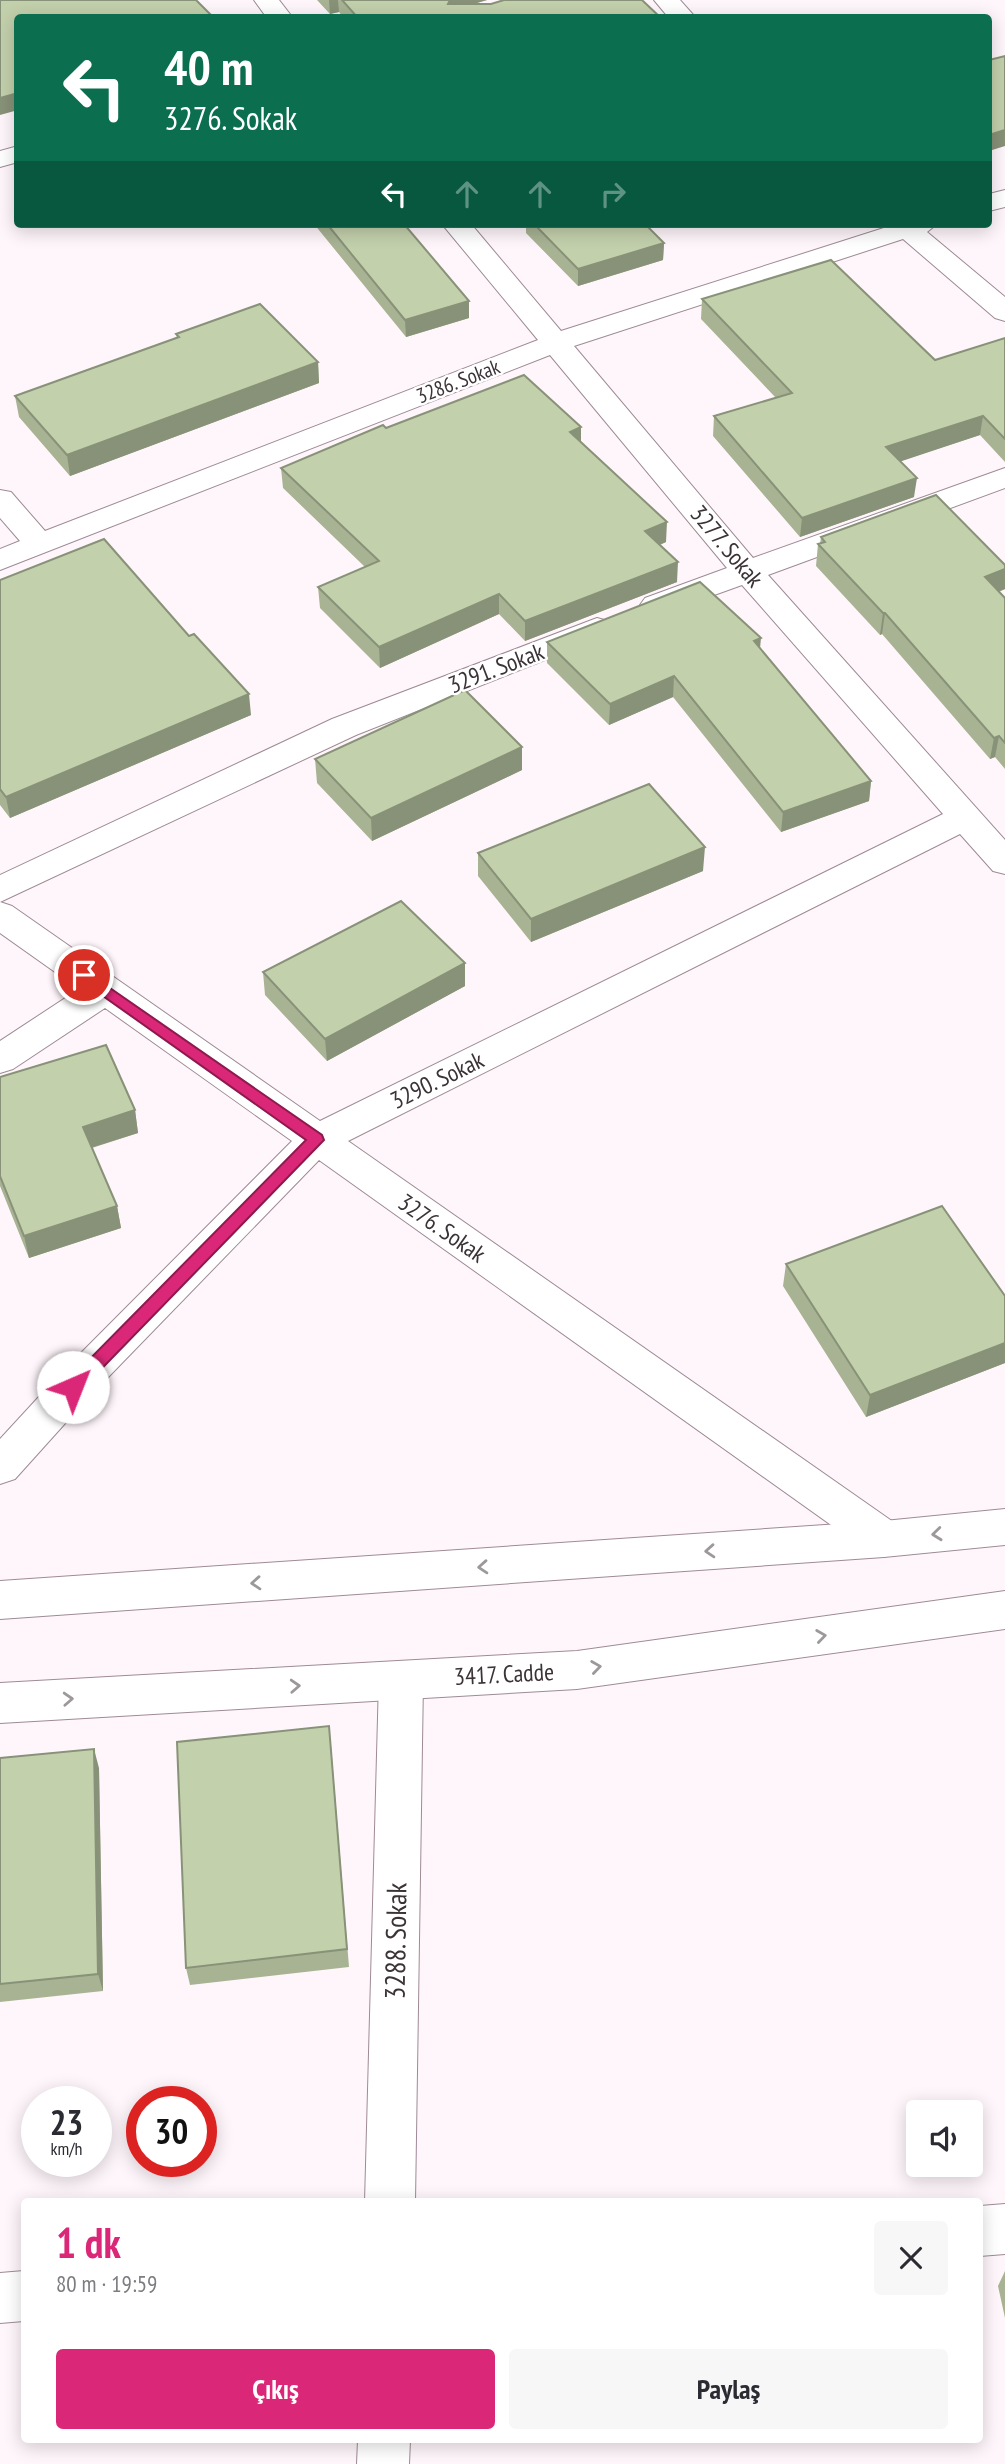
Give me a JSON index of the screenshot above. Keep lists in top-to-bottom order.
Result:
{
  "streets": {
    "street": [
      "3286. Sokak",
      "3277. Sokak",
      "3291. Sokak",
      "3290. Sokak",
      "3276. Sokak",
      "3417. Cadde",
      "3288. Sokak"
    ]
  },
  "crossings": [
    ["3286. Sokak", "3277. Sokak"],
    ["3277. Sokak", "3291. Sokak"],
    ["3277. Sokak", "3290. Sokak"],
    ["3290. Sokak", "3276. Sokak"],
    ["3417. Cadde", "3288. Sokak"]
  ],
  "page": {
    "turn": ["40 m", "3276. Sokak"],
    "speed": "23 km/h",
    "limit": "30",
    "heading": ["1 dk", "80 m · 19:59"],
    "buttons": ["Çıkış", "Paylaş"]
  }
}
